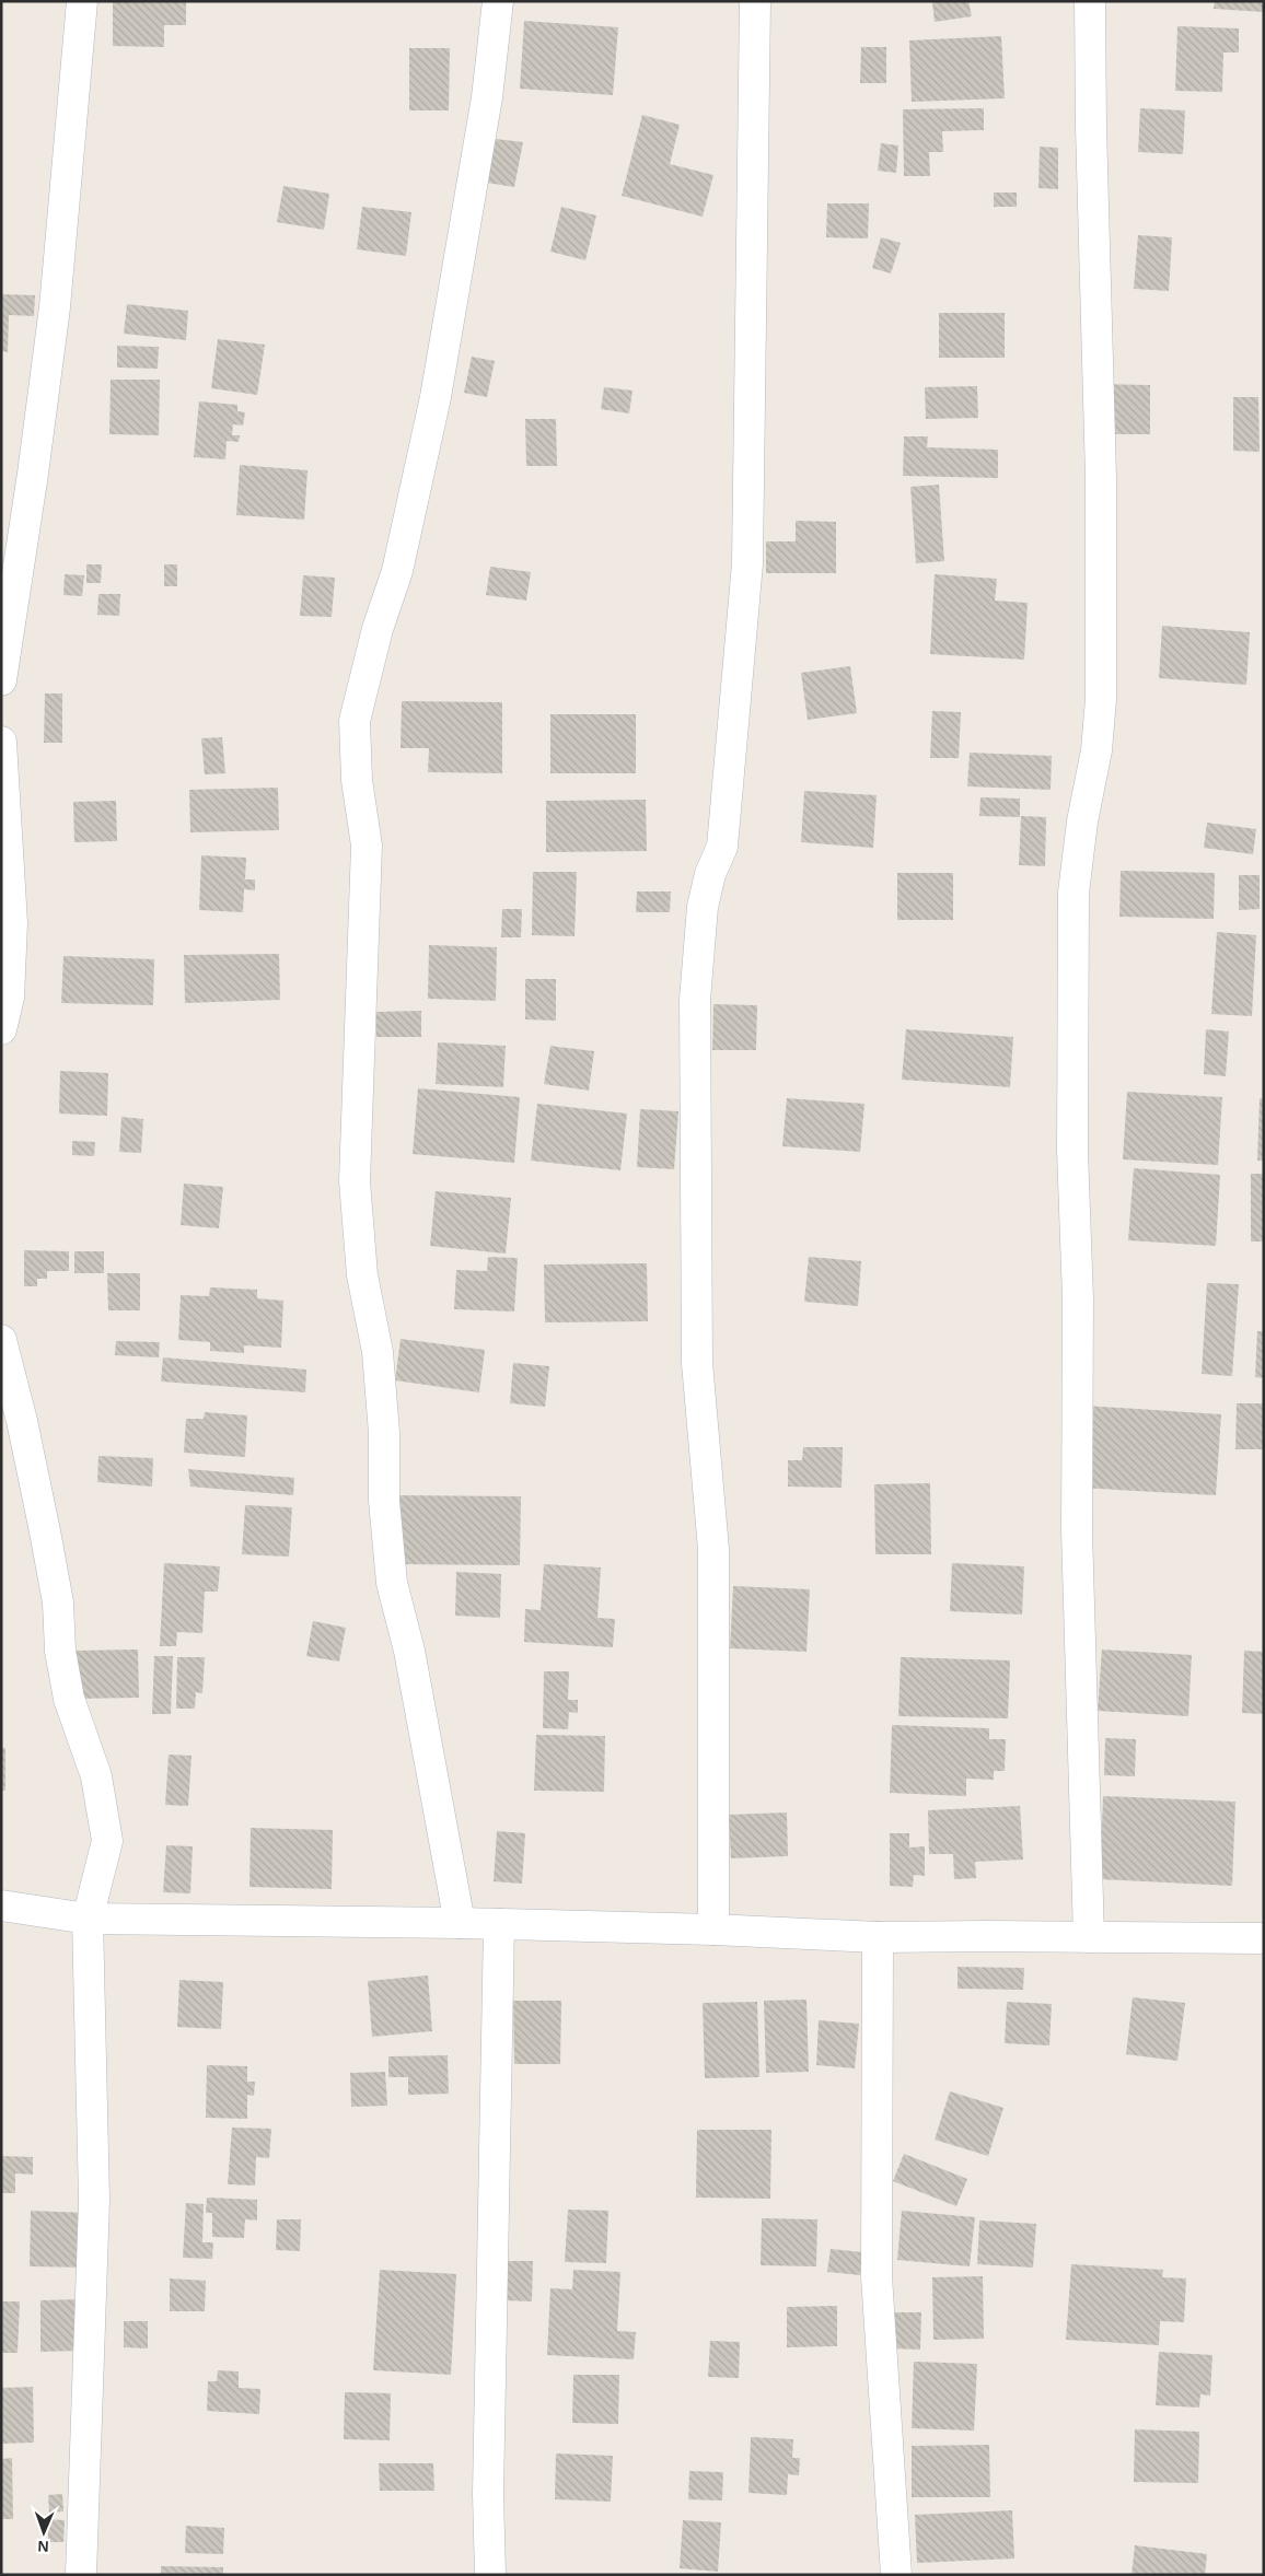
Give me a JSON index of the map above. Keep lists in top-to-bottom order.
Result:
{
  "north": "bottom"
}
